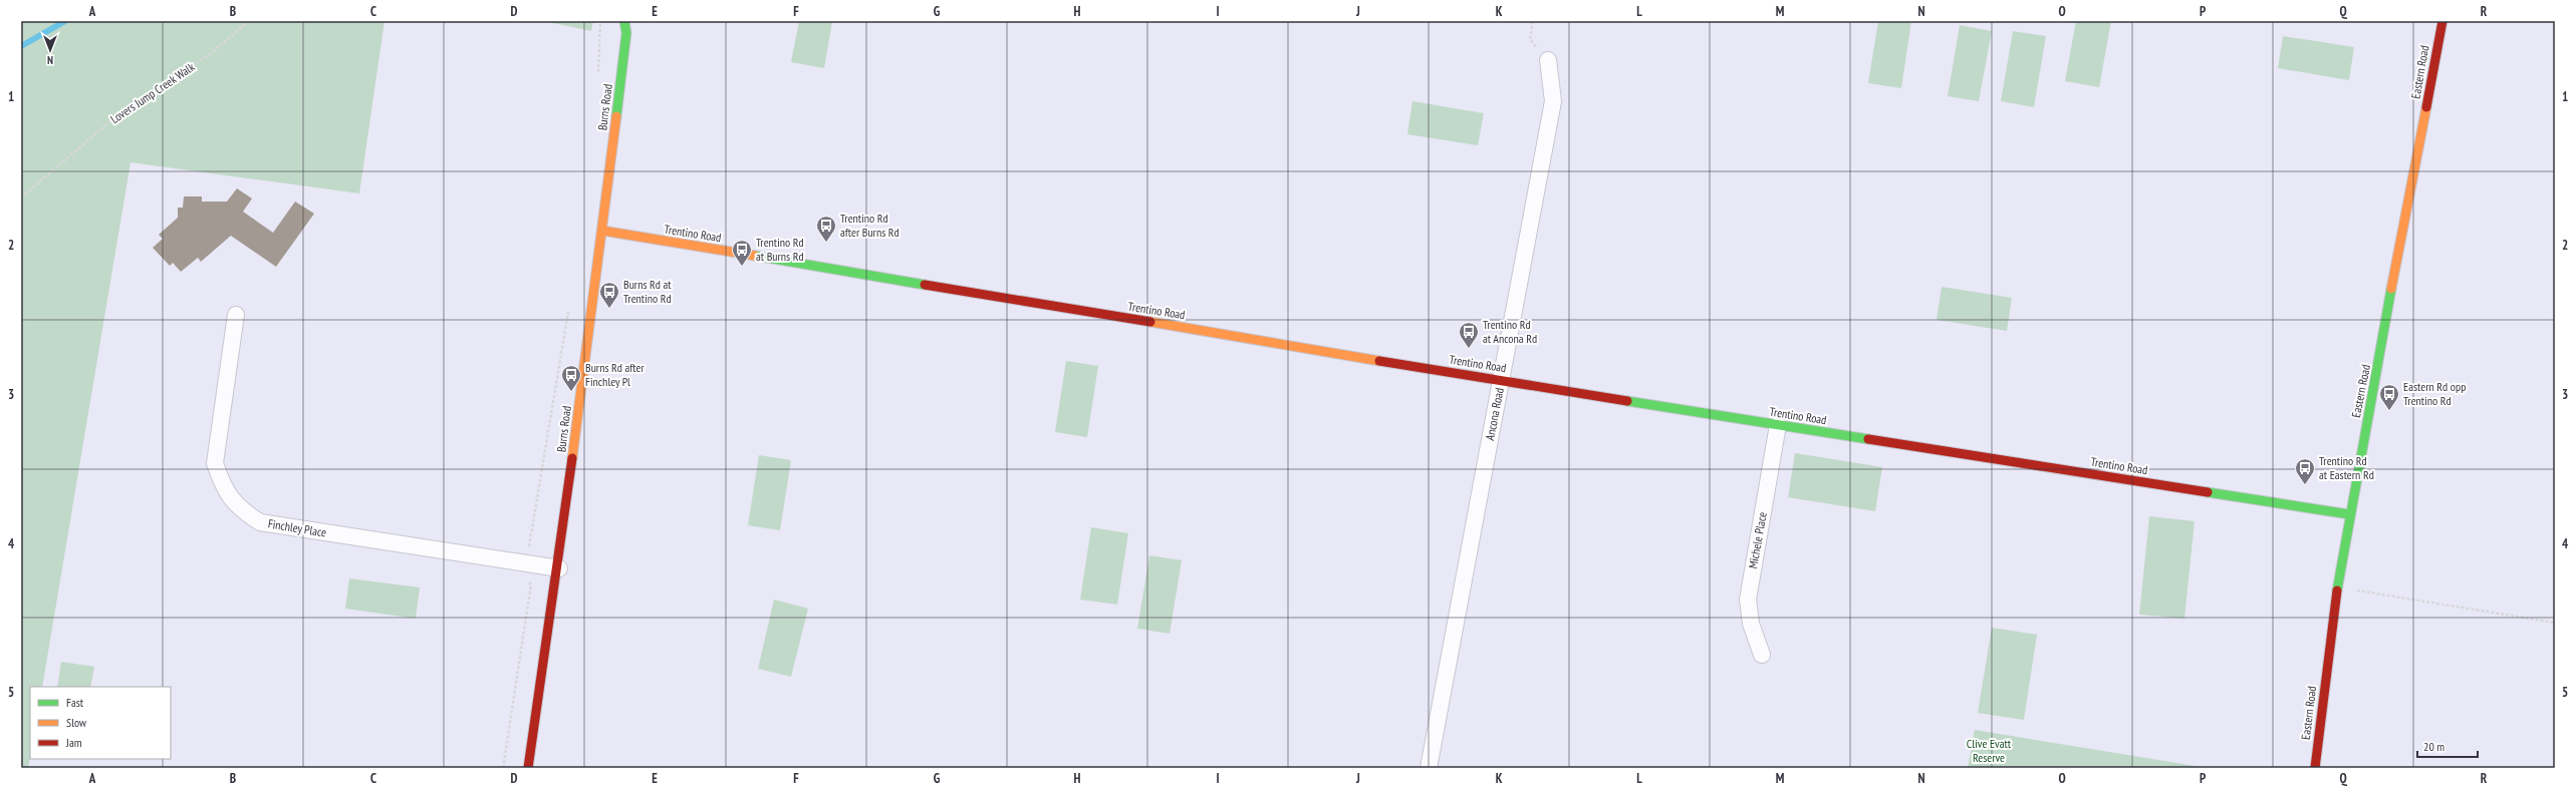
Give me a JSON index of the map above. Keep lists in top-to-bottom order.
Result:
{
  "streets": {
    "street": [
      "Eastern Road",
      "Burns Road",
      "Trentino Road",
      "Ancona Road",
      "Finchley Place",
      "Michele Place"
    ],
    "path": ["Lovers Jump Creek Walk"]
  },
  "crossings": [
    ["Eastern Road", "Trentino Road"],
    ["Burns Road", "Trentino Road"],
    ["Burns Road", "Finchley Place"],
    ["Trentino Road", "Ancona Road"],
    ["Trentino Road", "Michele Place"]
  ],
  "parks": ["Clive Evatt Reserve"],
  "places": {
    "bus stop": [
      "Trentino Rd after Burns Rd",
      "Trentino Rd at Burns Rd",
      "Burns Rd at Trentino Rd",
      "Trentino Rd at Ancona Rd",
      "Burns Rd after Finchley Pl",
      "Eastern Rd opp Trentino Rd",
      "Trentino Rd at Eastern Rd"
    ]
  },
  "legend": ["Fast", "Slow", "Jam"],
  "scale_bar": "20 m",
  "north": "bottom",
  "grid": {
    "columns": [
      "A",
      "B",
      "C",
      "D",
      "E",
      "F",
      "G",
      "H",
      "I",
      "J",
      "K",
      "L",
      "M",
      "N",
      "O",
      "P",
      "Q",
      "R"
    ],
    "rows": [
      "1",
      "2",
      "3",
      "4",
      "5"
    ]
  }
}
